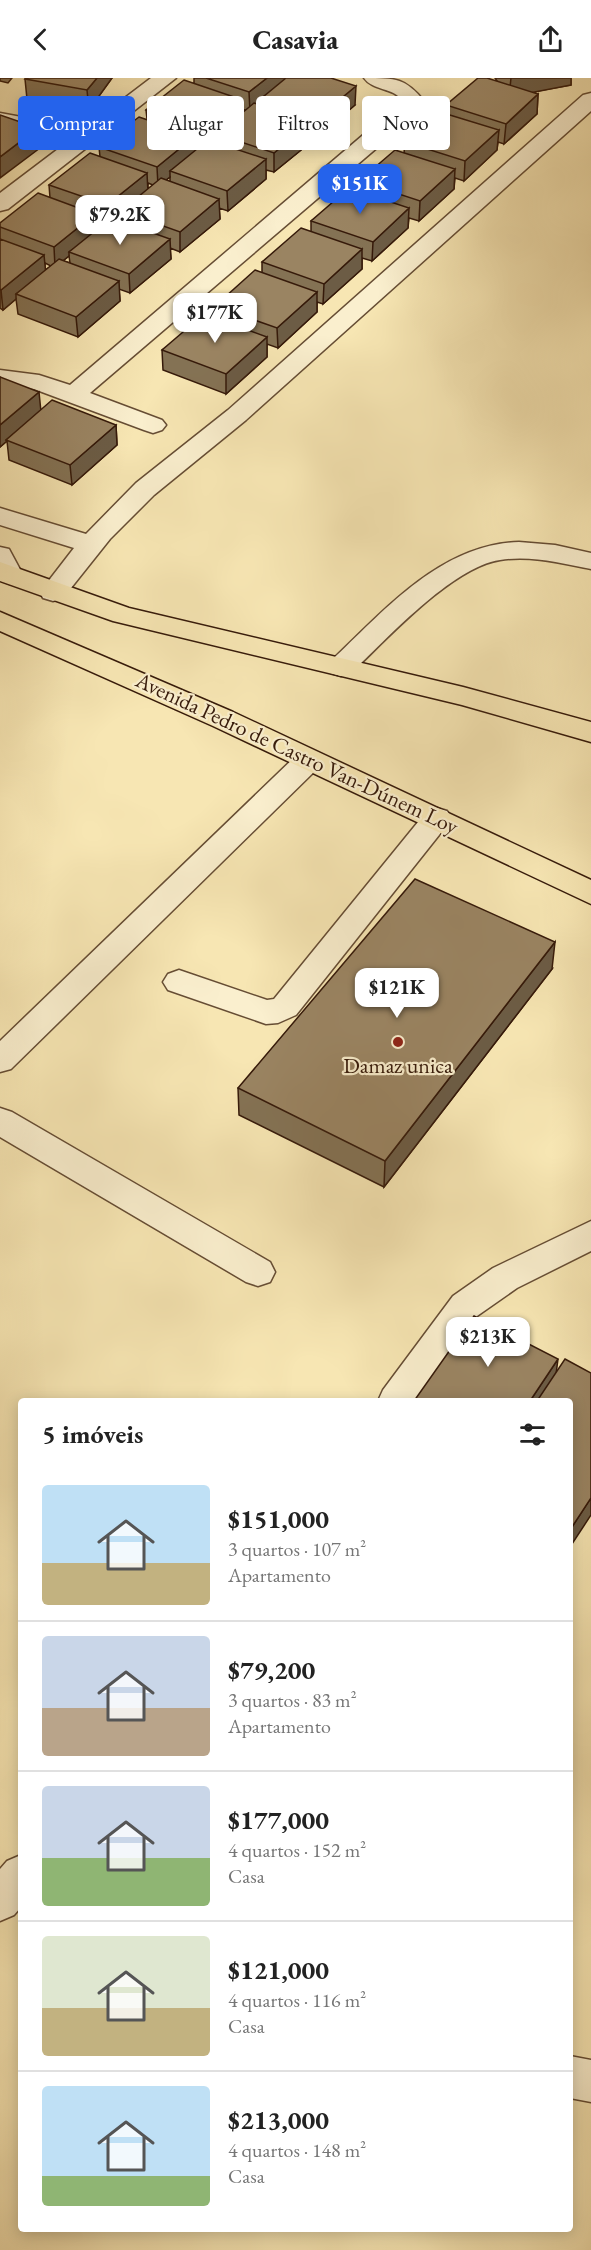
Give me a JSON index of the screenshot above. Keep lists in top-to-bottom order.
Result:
{
  "streets": {
    "highway": ["Avenida Pedro de Castro Van-Dúnem Loy"]
  },
  "places": ["Damaz unica"],
  "page": {
    "header": "Casavia",
    "chip": [
      "Comprar",
      "Alugar",
      "Filtros",
      "Novo"
    ],
    "price": [
      "$151K",
      "$79.2K",
      "$177K",
      "$121K",
      "$213K"
    ],
    "heading": "5 imóveis",
    "list": [
      {
        "name": "$151,000",
        "note": "3 quartos · 107 m² · Apartamento"
      },
      {
        "name": "$79,200",
        "note": "3 quartos · 83 m² · Apartamento"
      },
      {
        "name": "$177,000",
        "note": "4 quartos · 152 m² · Casa"
      },
      {
        "name": "$121,000",
        "note": "4 quartos · 116 m² · Casa"
      },
      {
        "name": "$213,000",
        "note": "4 quartos · 148 m² · Casa"
      }
    ]
  }
}
